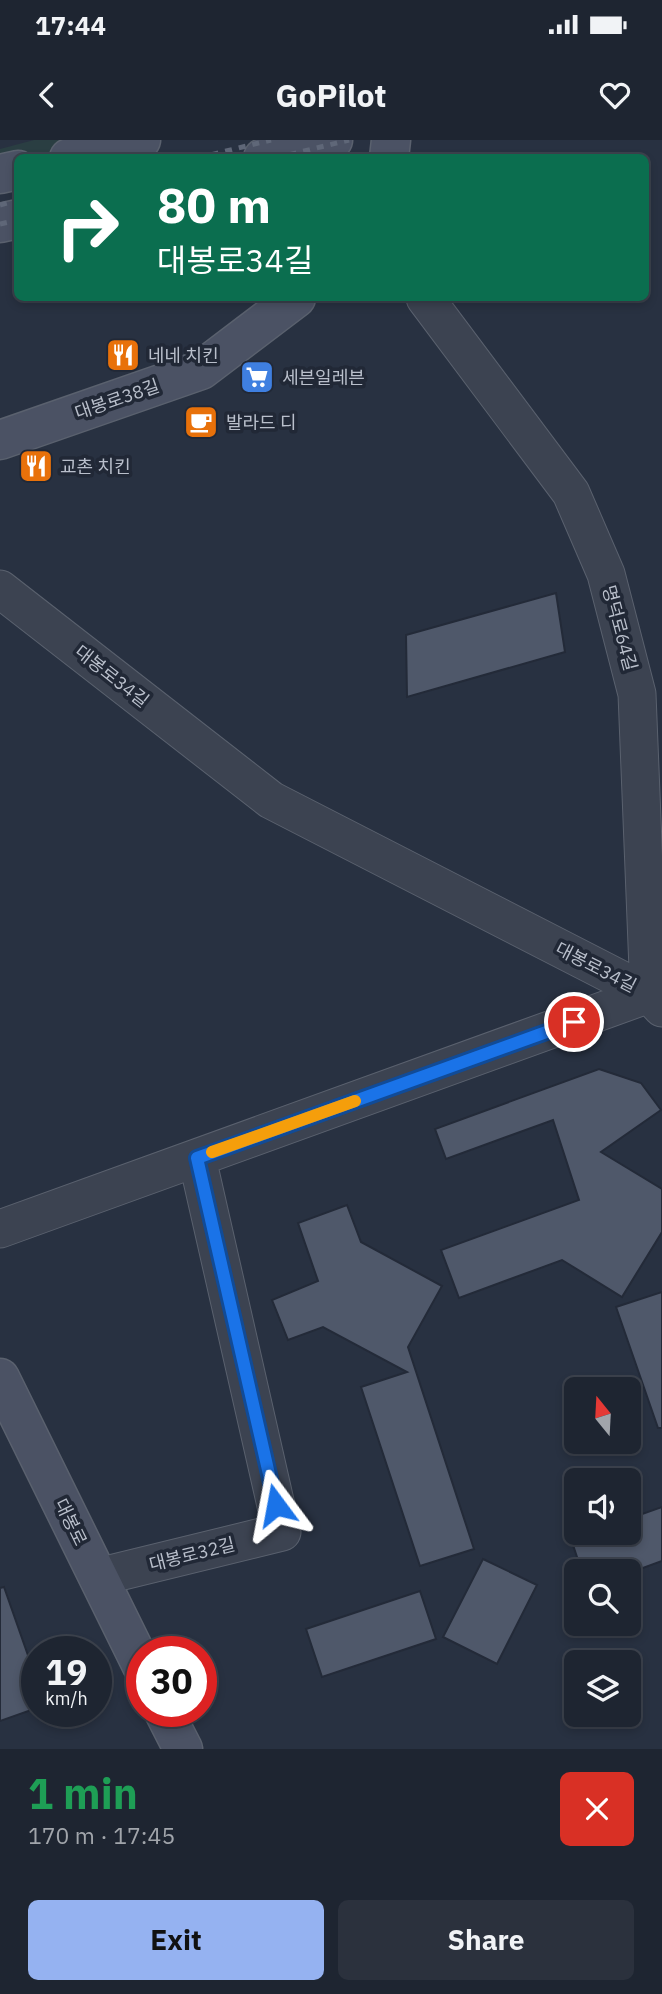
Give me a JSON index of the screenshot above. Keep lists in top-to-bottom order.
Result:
{
  "streets": {
    "street": [
      "대봉로38길",
      "명덕로64길",
      "대봉로34길",
      "대봉로",
      "대봉로32길"
    ]
  },
  "crossings": [
    ["명덕로64길", "대봉로34길"],
    ["대봉로34길", "대봉로32길"],
    ["대봉로", "대봉로32길"]
  ],
  "places": {
    "restaurant": ["네네 치킨", "교촌 치킨"],
    "supermarket": ["세븐일레븐"],
    "cafe": ["발라드 디"]
  },
  "north": "top",
  "page": {
    "status": "17:44",
    "header": "GoPilot",
    "turn": ["80 m", "대봉로34길"],
    "speed": "19 km/h",
    "limit": "30",
    "heading": ["1 min", "170 m · 17:45"],
    "buttons": ["Exit", "Share"]
  }
}
